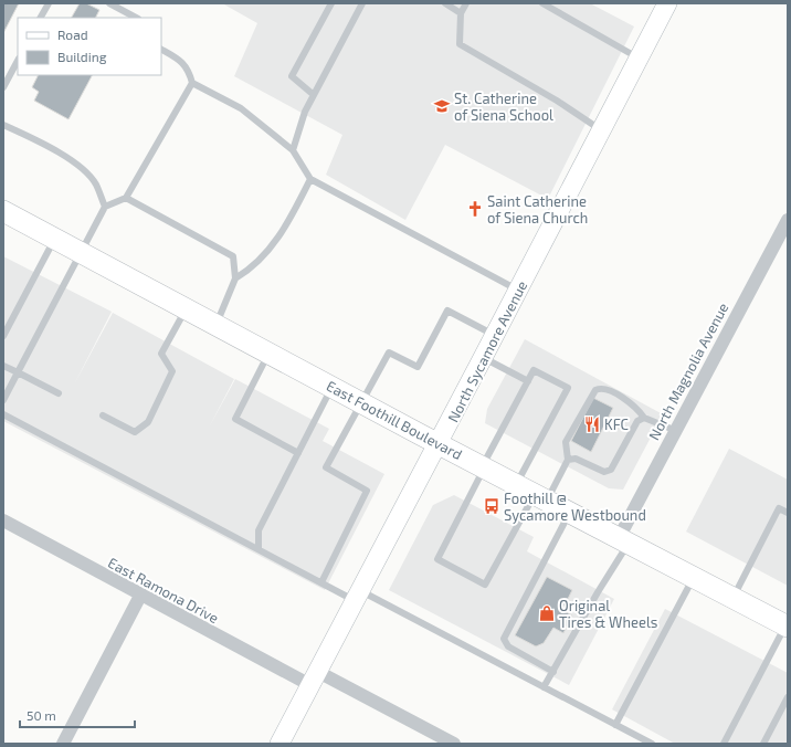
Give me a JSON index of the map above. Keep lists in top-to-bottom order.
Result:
{
  "streets": {
    "main road": ["East Foothill Boulevard"],
    "street": ["North Sycamore Avenue", "North Magnolia Avenue", "East Ramona Drive"]
  },
  "crossings": [
    ["North Sycamore Avenue", "East Foothill Boulevard"],
    ["North Sycamore Avenue", "East Ramona Drive"],
    ["North Magnolia Avenue", "East Foothill Boulevard"]
  ],
  "places": {
    "school or university": ["St. Catherine of Siena School"],
    "church": ["Saint Catherine of Siena Church"],
    "restaurant": ["KFC"],
    "bus stop": ["Foothill @ Sycamore Westbound"],
    "shop": ["Original Tires & Wheels"]
  },
  "legend": ["Road", "Building"],
  "scale_bar": "50 m"
}
